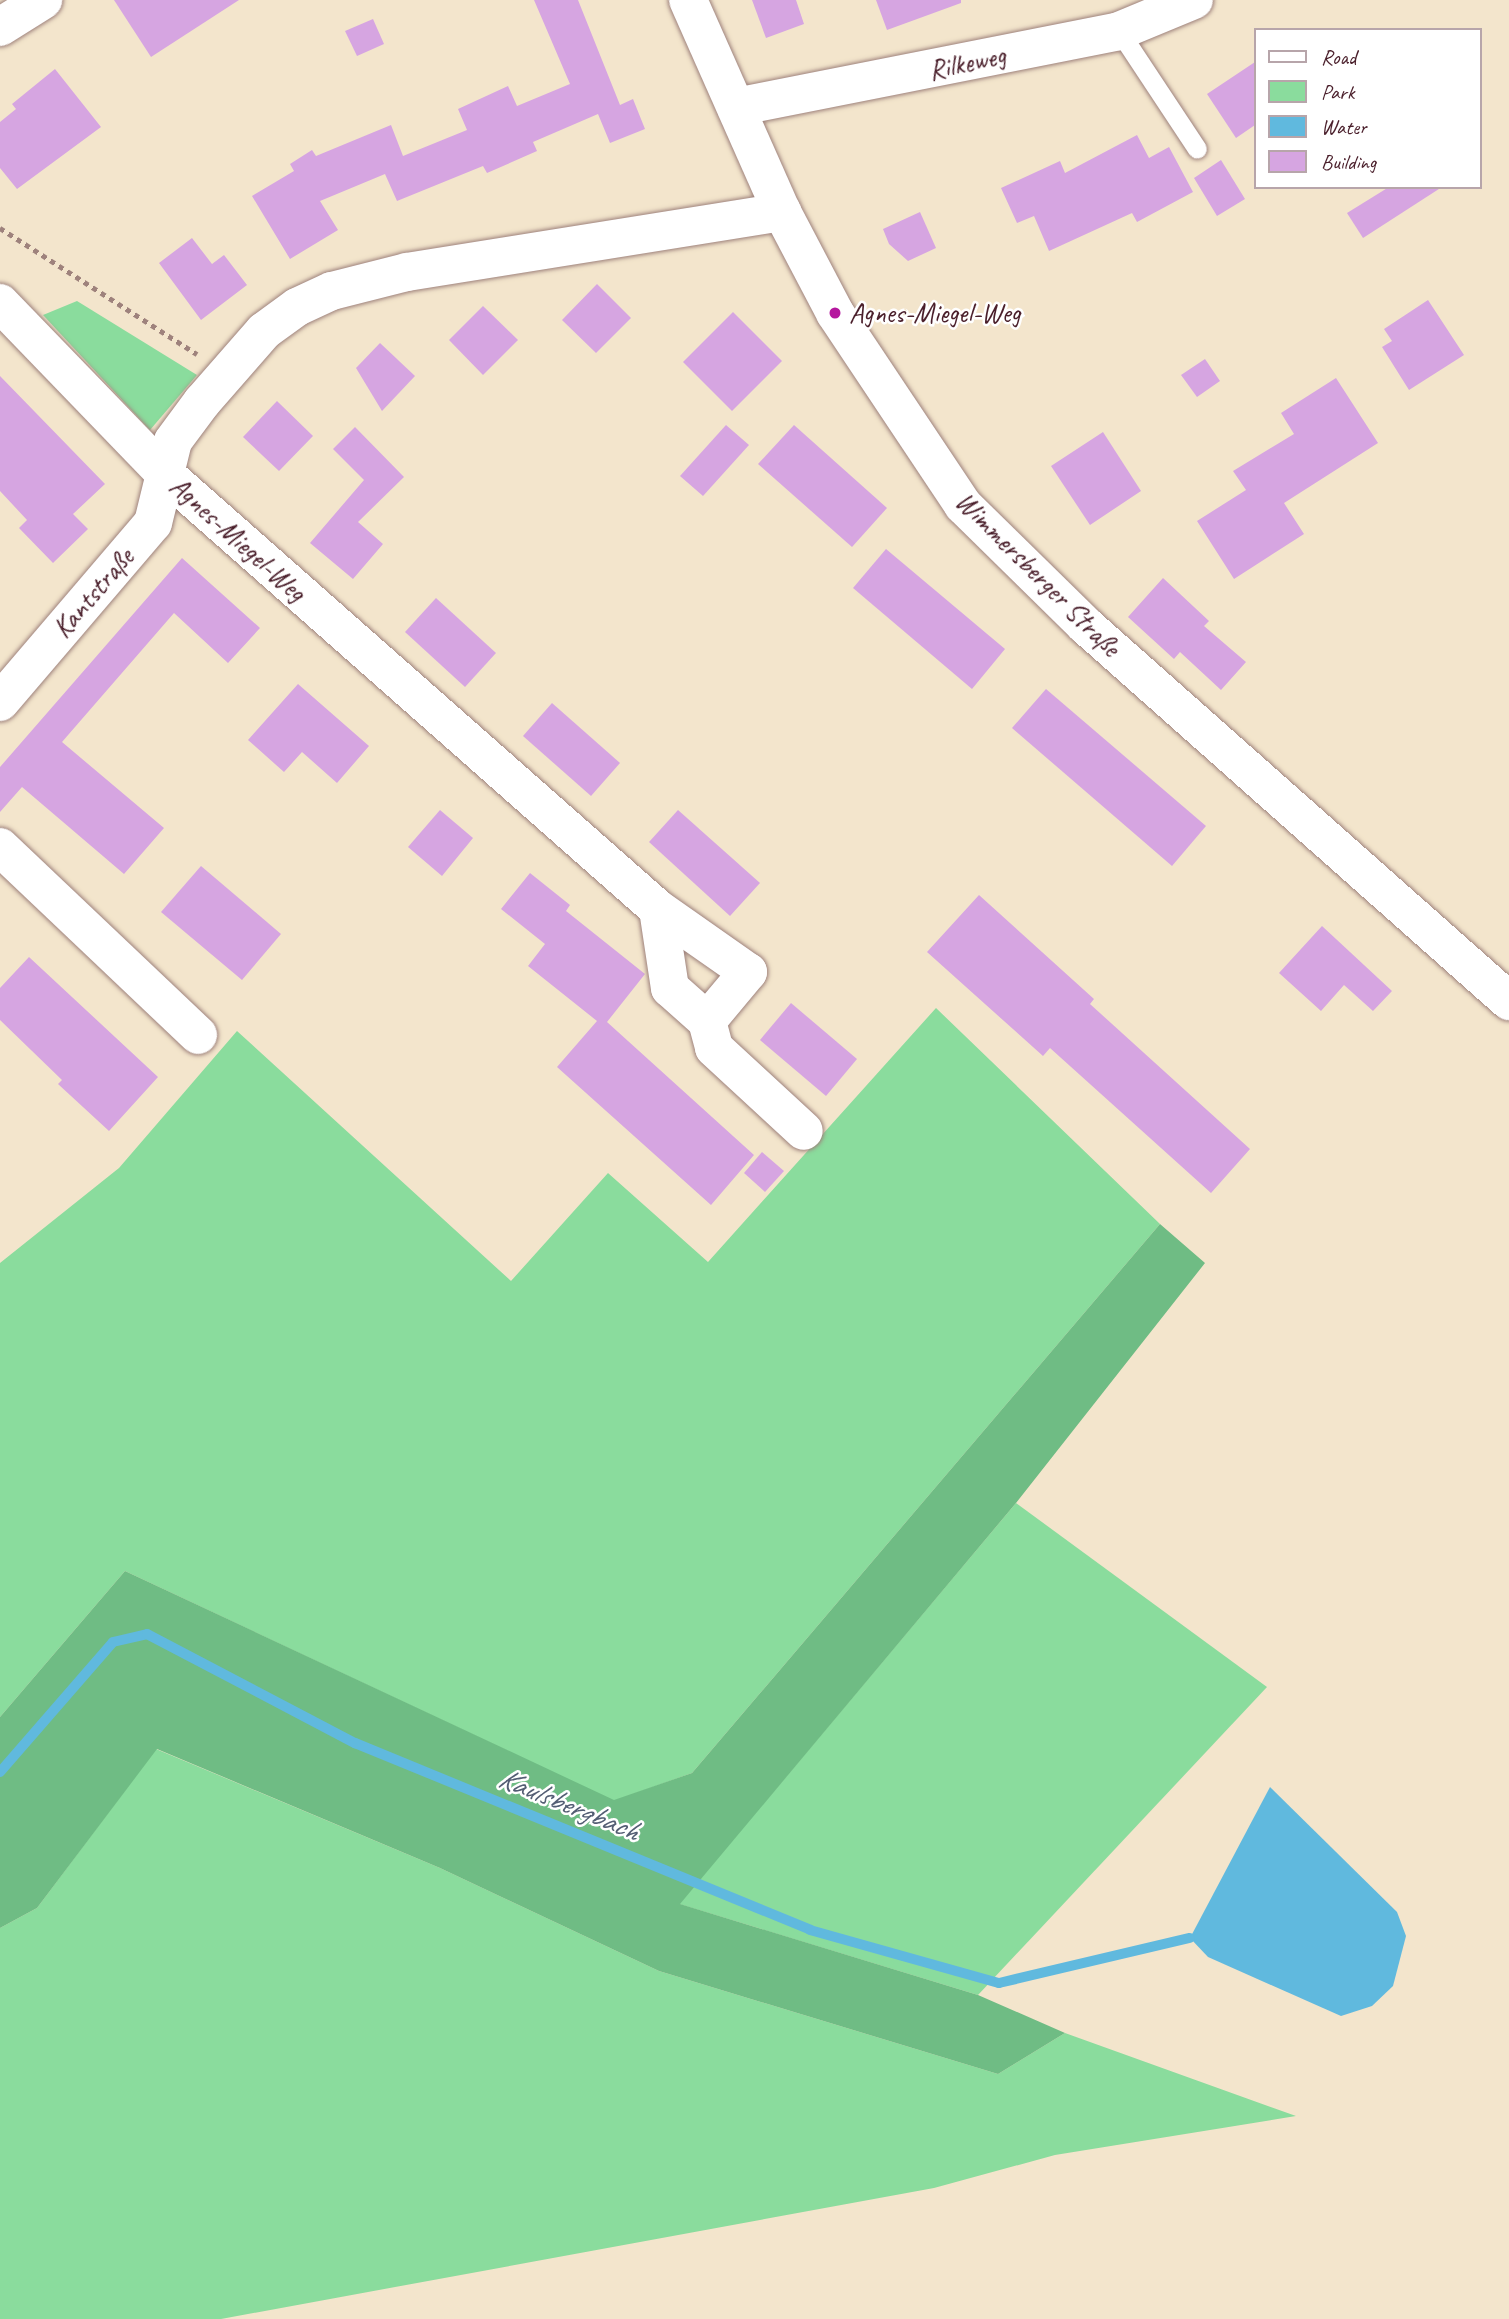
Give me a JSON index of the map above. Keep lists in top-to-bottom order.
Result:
{
  "streets": {
    "street": [
      "Rilkeweg",
      "Agnes-Miegel-Weg",
      "Wimmersberger Straße",
      "Kantstraße"
    ]
  },
  "crossings": [
    ["Rilkeweg", "Wimmersberger Straße"],
    ["Agnes-Miegel-Weg", "Wimmersberger Straße"],
    ["Agnes-Miegel-Weg", "Kantstraße"]
  ],
  "water": ["Kaulsbergbach"],
  "places": ["Agnes-Miegel-Weg"],
  "legend": [
    "Road",
    "Park",
    "Water",
    "Building"
  ]
}
